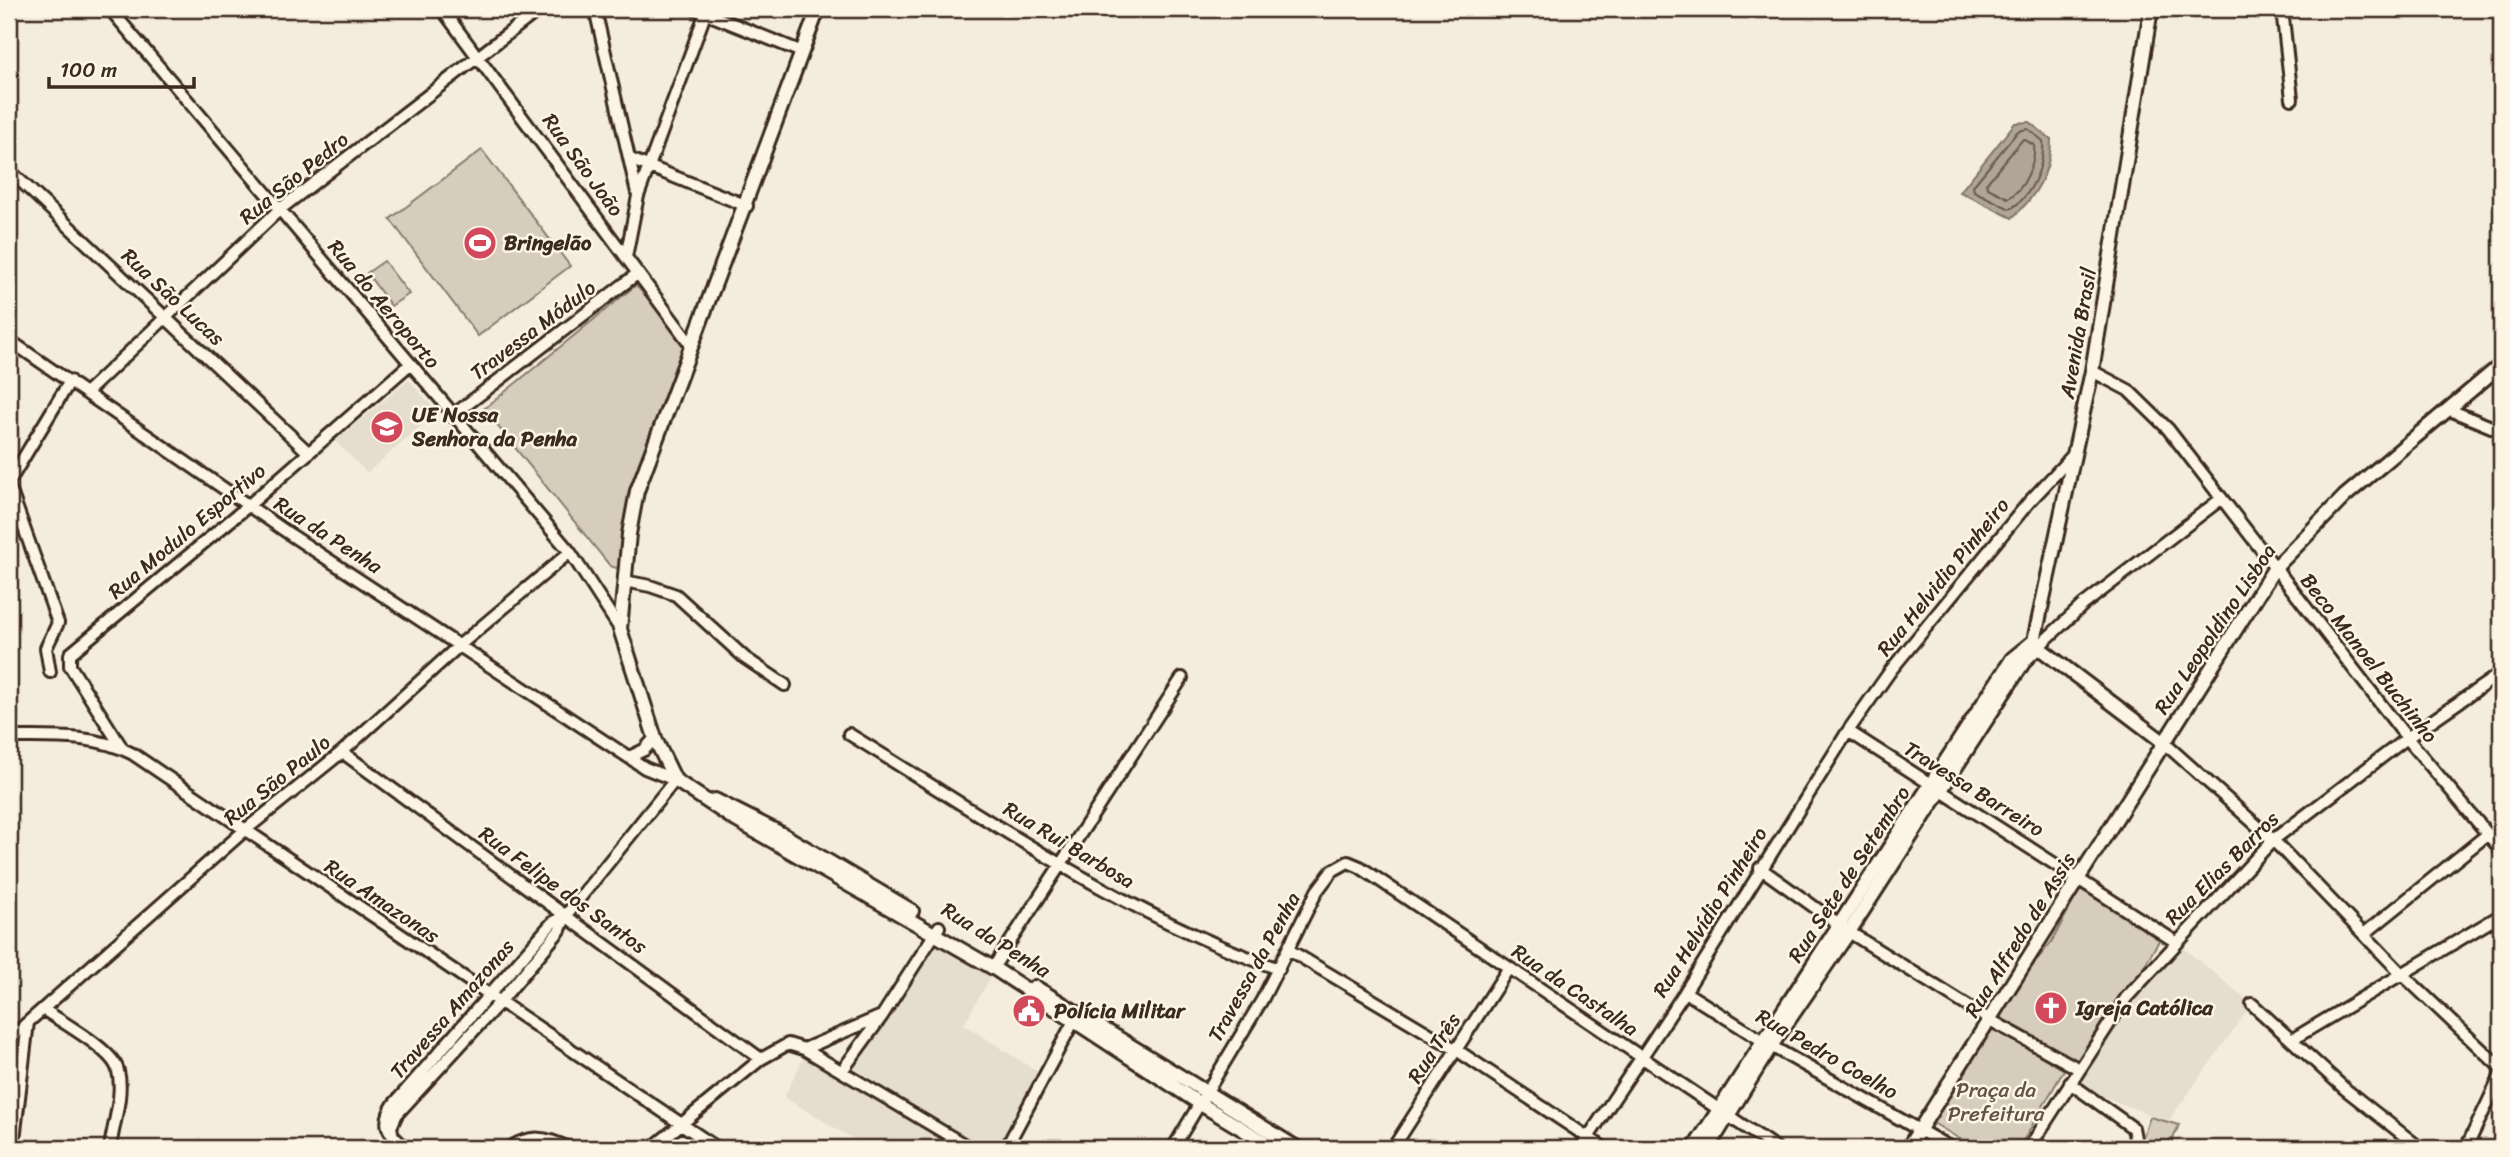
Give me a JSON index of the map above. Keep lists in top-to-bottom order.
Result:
{
  "streets": {
    "street": [
      "Rua São João",
      "Rua São Pedro",
      "Rua São Lucas",
      "Rua do Aeroporto",
      "Travessa Módulo",
      "Avenida Brasil",
      "Rua Modulo Esportivo",
      "Rua da Penha",
      "Rua Helvidio Pinheiro",
      "Rua Leopoldino Lisboa",
      "Beco Manoel Buchinho",
      "Rua São Paulo",
      "Travessa Barreiro",
      "Rua Rui Barbosa",
      "Rua Elias Barros",
      "Rua Sete de Setembro",
      "Rua Felipe dos Santos",
      "Rua Amazonas",
      "Rua Helvídio Pinheiro",
      "Rua Alfredo de Assis",
      "Travessa da Penha",
      "Rua da Castalha",
      "Travessa Amazonas",
      "Rua Três",
      "Rua Pedro Coelho"
    ]
  },
  "crossings": [
    ["Rua São João", "Rua São Pedro"],
    ["Rua São João", "Travessa Módulo"],
    ["Rua São Pedro", "Rua São Lucas"],
    ["Rua São Pedro", "Rua do Aeroporto"],
    ["Rua São Pedro", "Rua da Penha"],
    ["Rua São Lucas", "Rua Modulo Esportivo"],
    ["Rua do Aeroporto", "Travessa Módulo"],
    ["Rua do Aeroporto", "Rua Modulo Esportivo"],
    ["Rua do Aeroporto", "Rua São Paulo"],
    ["Avenida Brasil", "Rua Helvidio Pinheiro"],
    ["Avenida Brasil", "Beco Manoel Buchinho"],
    ["Avenida Brasil", "Rua Sete de Setembro"],
    ["Rua Modulo Esportivo", "Rua da Penha"],
    ["Rua Modulo Esportivo", "Rua Amazonas"],
    ["Rua da Penha", "Rua São Paulo"],
    ["Rua da Penha", "Travessa da Penha"],
    ["Rua da Penha", "Travessa Amazonas"],
    ["Rua Helvidio Pinheiro", "Travessa Barreiro"],
    ["Rua Helvidio Pinheiro", "Rua Helvídio Pinheiro"],
    ["Rua Leopoldino Lisboa", "Beco Manoel Buchinho"],
    ["Rua Leopoldino Lisboa", "Rua Alfredo de Assis"],
    ["Beco Manoel Buchinho", "Rua Elias Barros"],
    ["Beco Manoel Buchinho", "Rua Sete de Setembro"],
    ["Rua São Paulo", "Rua Felipe dos Santos"],
    ["Rua São Paulo", "Rua Amazonas"],
    ["Travessa Barreiro", "Rua Elias Barros"],
    ["Travessa Barreiro", "Rua Sete de Setembro"],
    ["Travessa Barreiro", "Rua Helvídio Pinheiro"],
    ["Travessa Barreiro", "Rua Alfredo de Assis"],
    ["Rua Rui Barbosa", "Travessa da Penha"],
    ["Rua Sete de Setembro", "Rua da Castalha"],
    ["Rua Sete de Setembro", "Rua Pedro Coelho"],
    ["Rua Felipe dos Santos", "Travessa Amazonas"],
    ["Rua Amazonas", "Travessa Amazonas"],
    ["Rua Helvídio Pinheiro", "Rua da Castalha"],
    ["Rua Helvídio Pinheiro", "Rua Pedro Coelho"],
    ["Rua Alfredo de Assis", "Rua Pedro Coelho"],
    ["Travessa da Penha", "Rua da Castalha"],
    ["Rua da Castalha", "Rua Três"]
  ],
  "parks": ["Praça da Prefeitura"],
  "places": {
    "sports": ["Bringelão"],
    "school or university": ["UE Nossa Senhora da Penha"],
    "church": ["Igreja Católica"],
    "public building": ["Polícia Militar"]
  },
  "scale_bar": "100 m"
}
